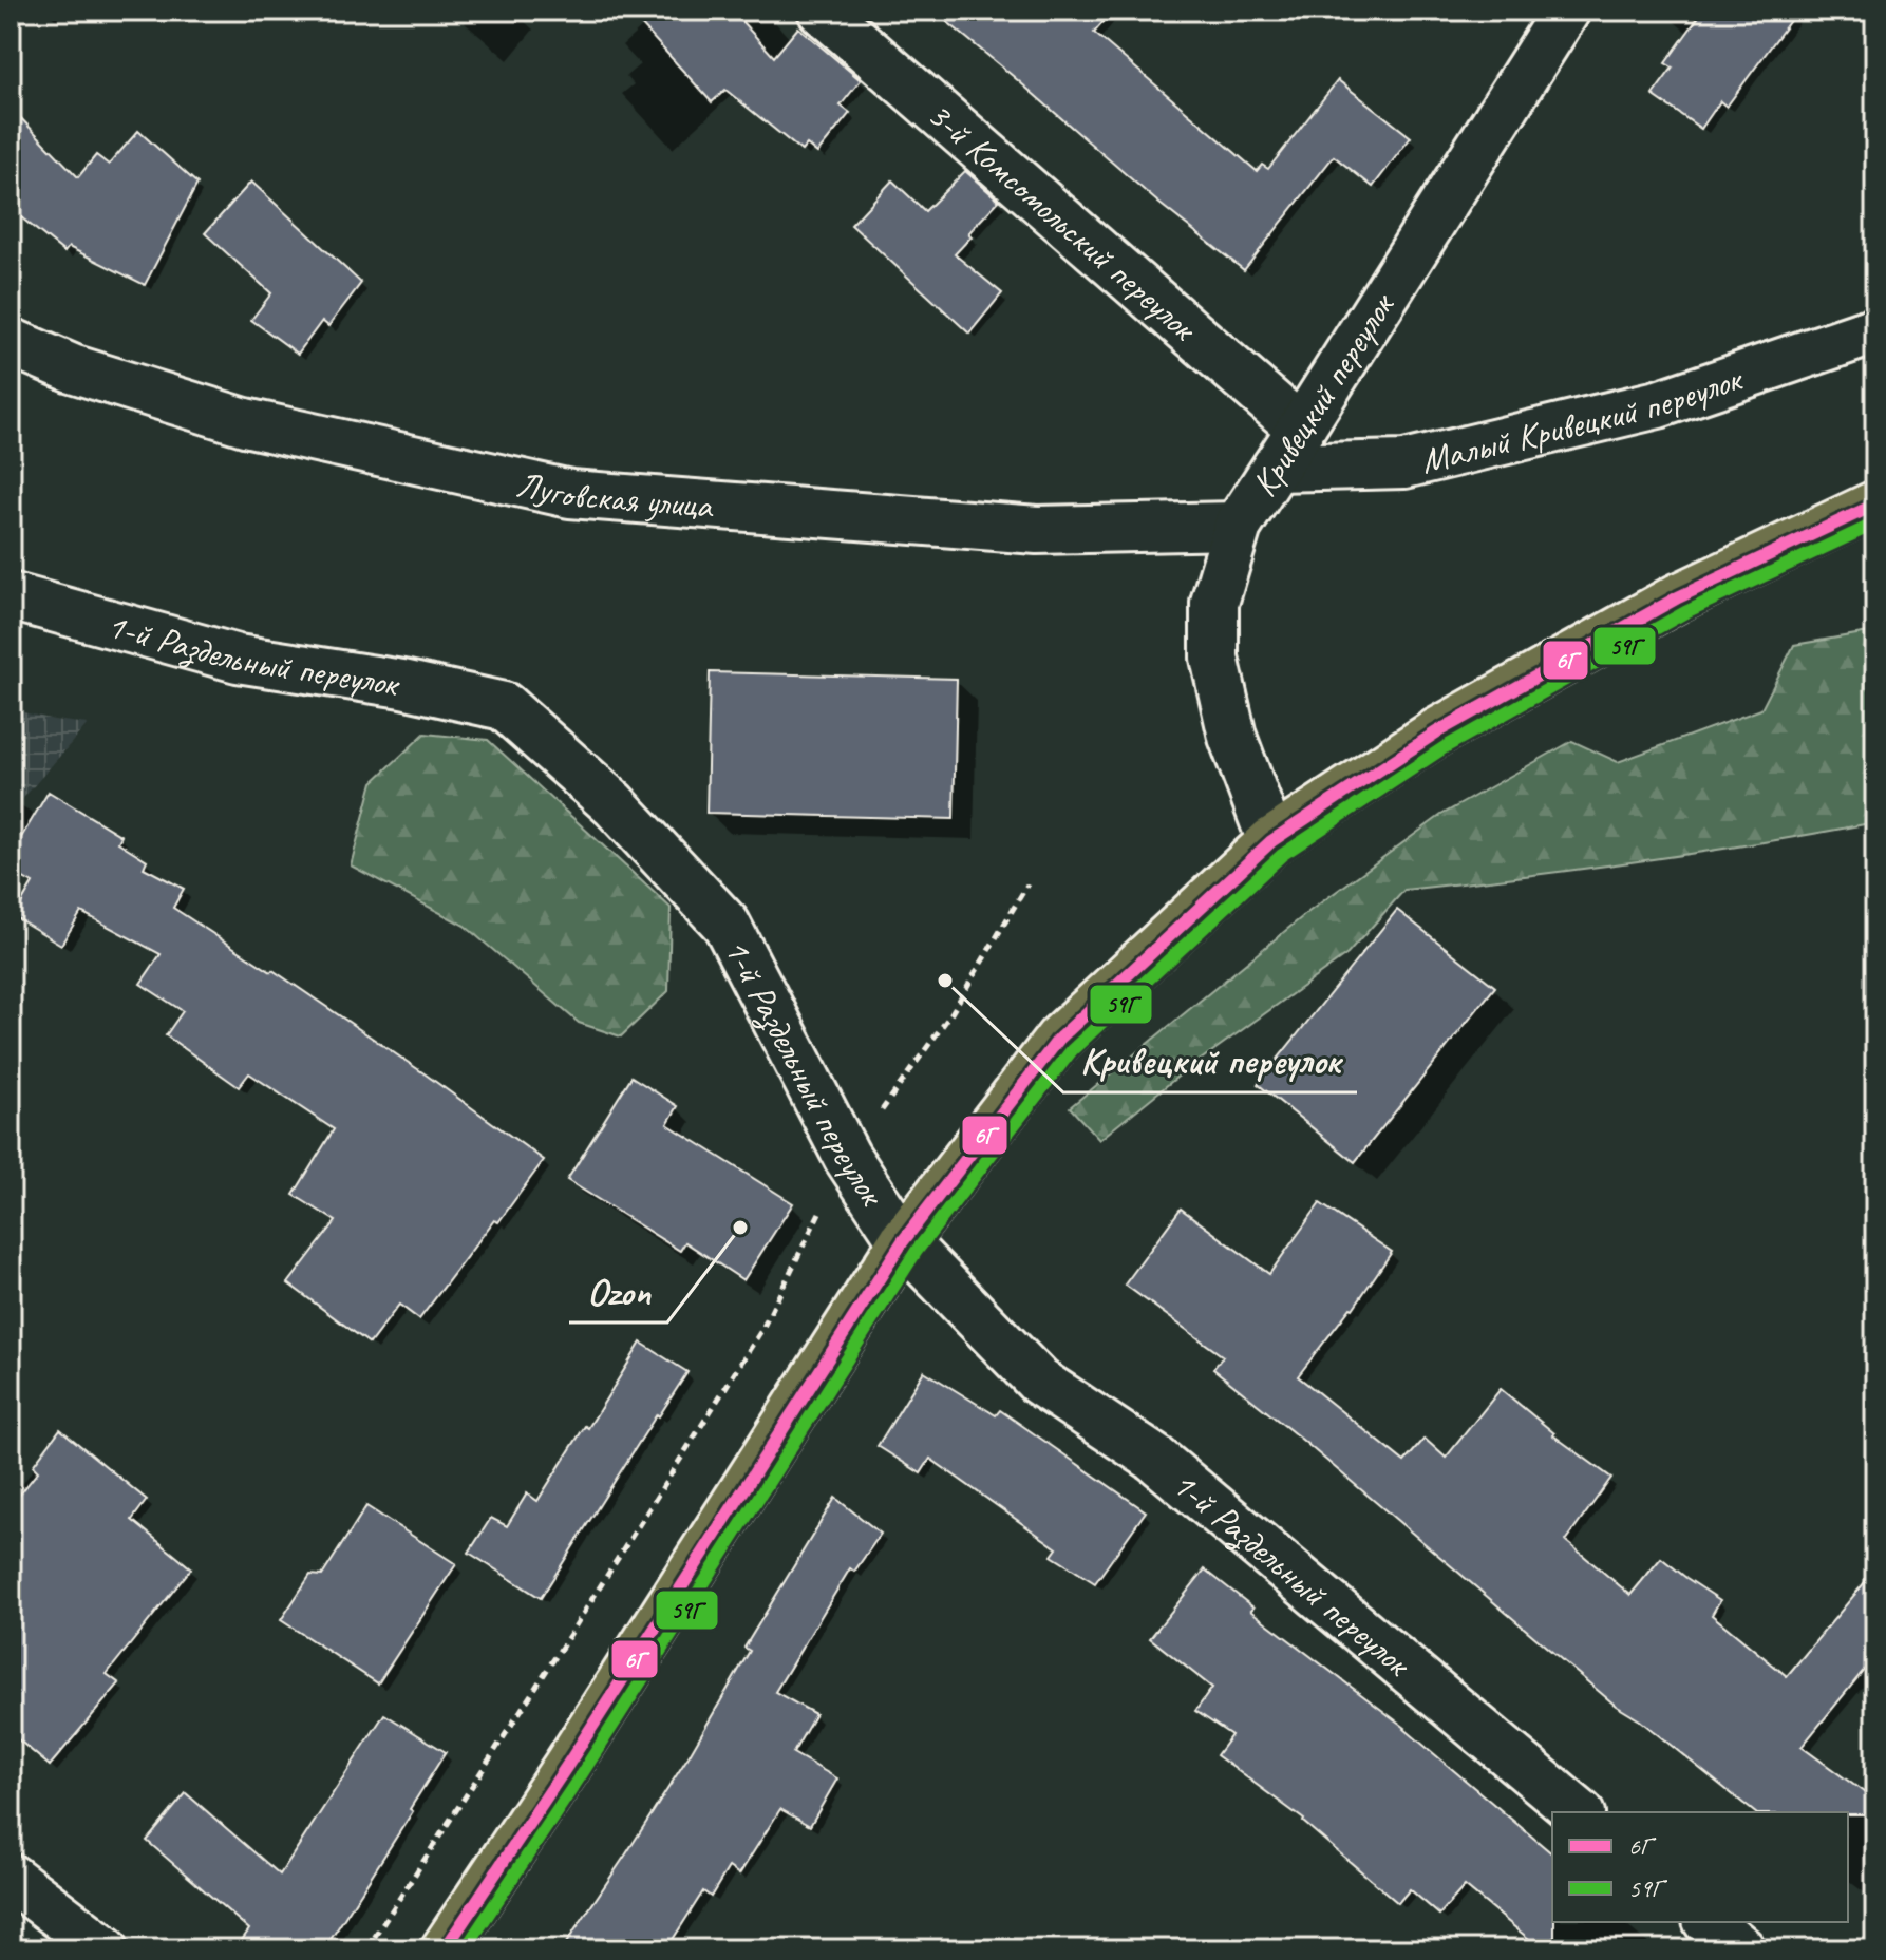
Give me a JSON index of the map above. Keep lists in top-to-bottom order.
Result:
{
  "streets": {
    "street": [
      "3-й Комсомольский переулок",
      "Кривецкий переулок",
      "Малый Кривецкий переулок",
      "Луговская улица",
      "1-й Раздельный переулок"
    ]
  },
  "crossings": [
    ["3-й Комсомольский переулок", "Кривецкий переулок"],
    ["Кривецкий переулок", "Малый Кривецкий переулок"],
    ["Кривецкий переулок", "Луговская улица"]
  ],
  "places": ["Кривецкий переулок", "Ozon"],
  "lines": ["transit line 6Г", "transit line 59Г"],
  "legend": ["6Г", "59Г"]
}
